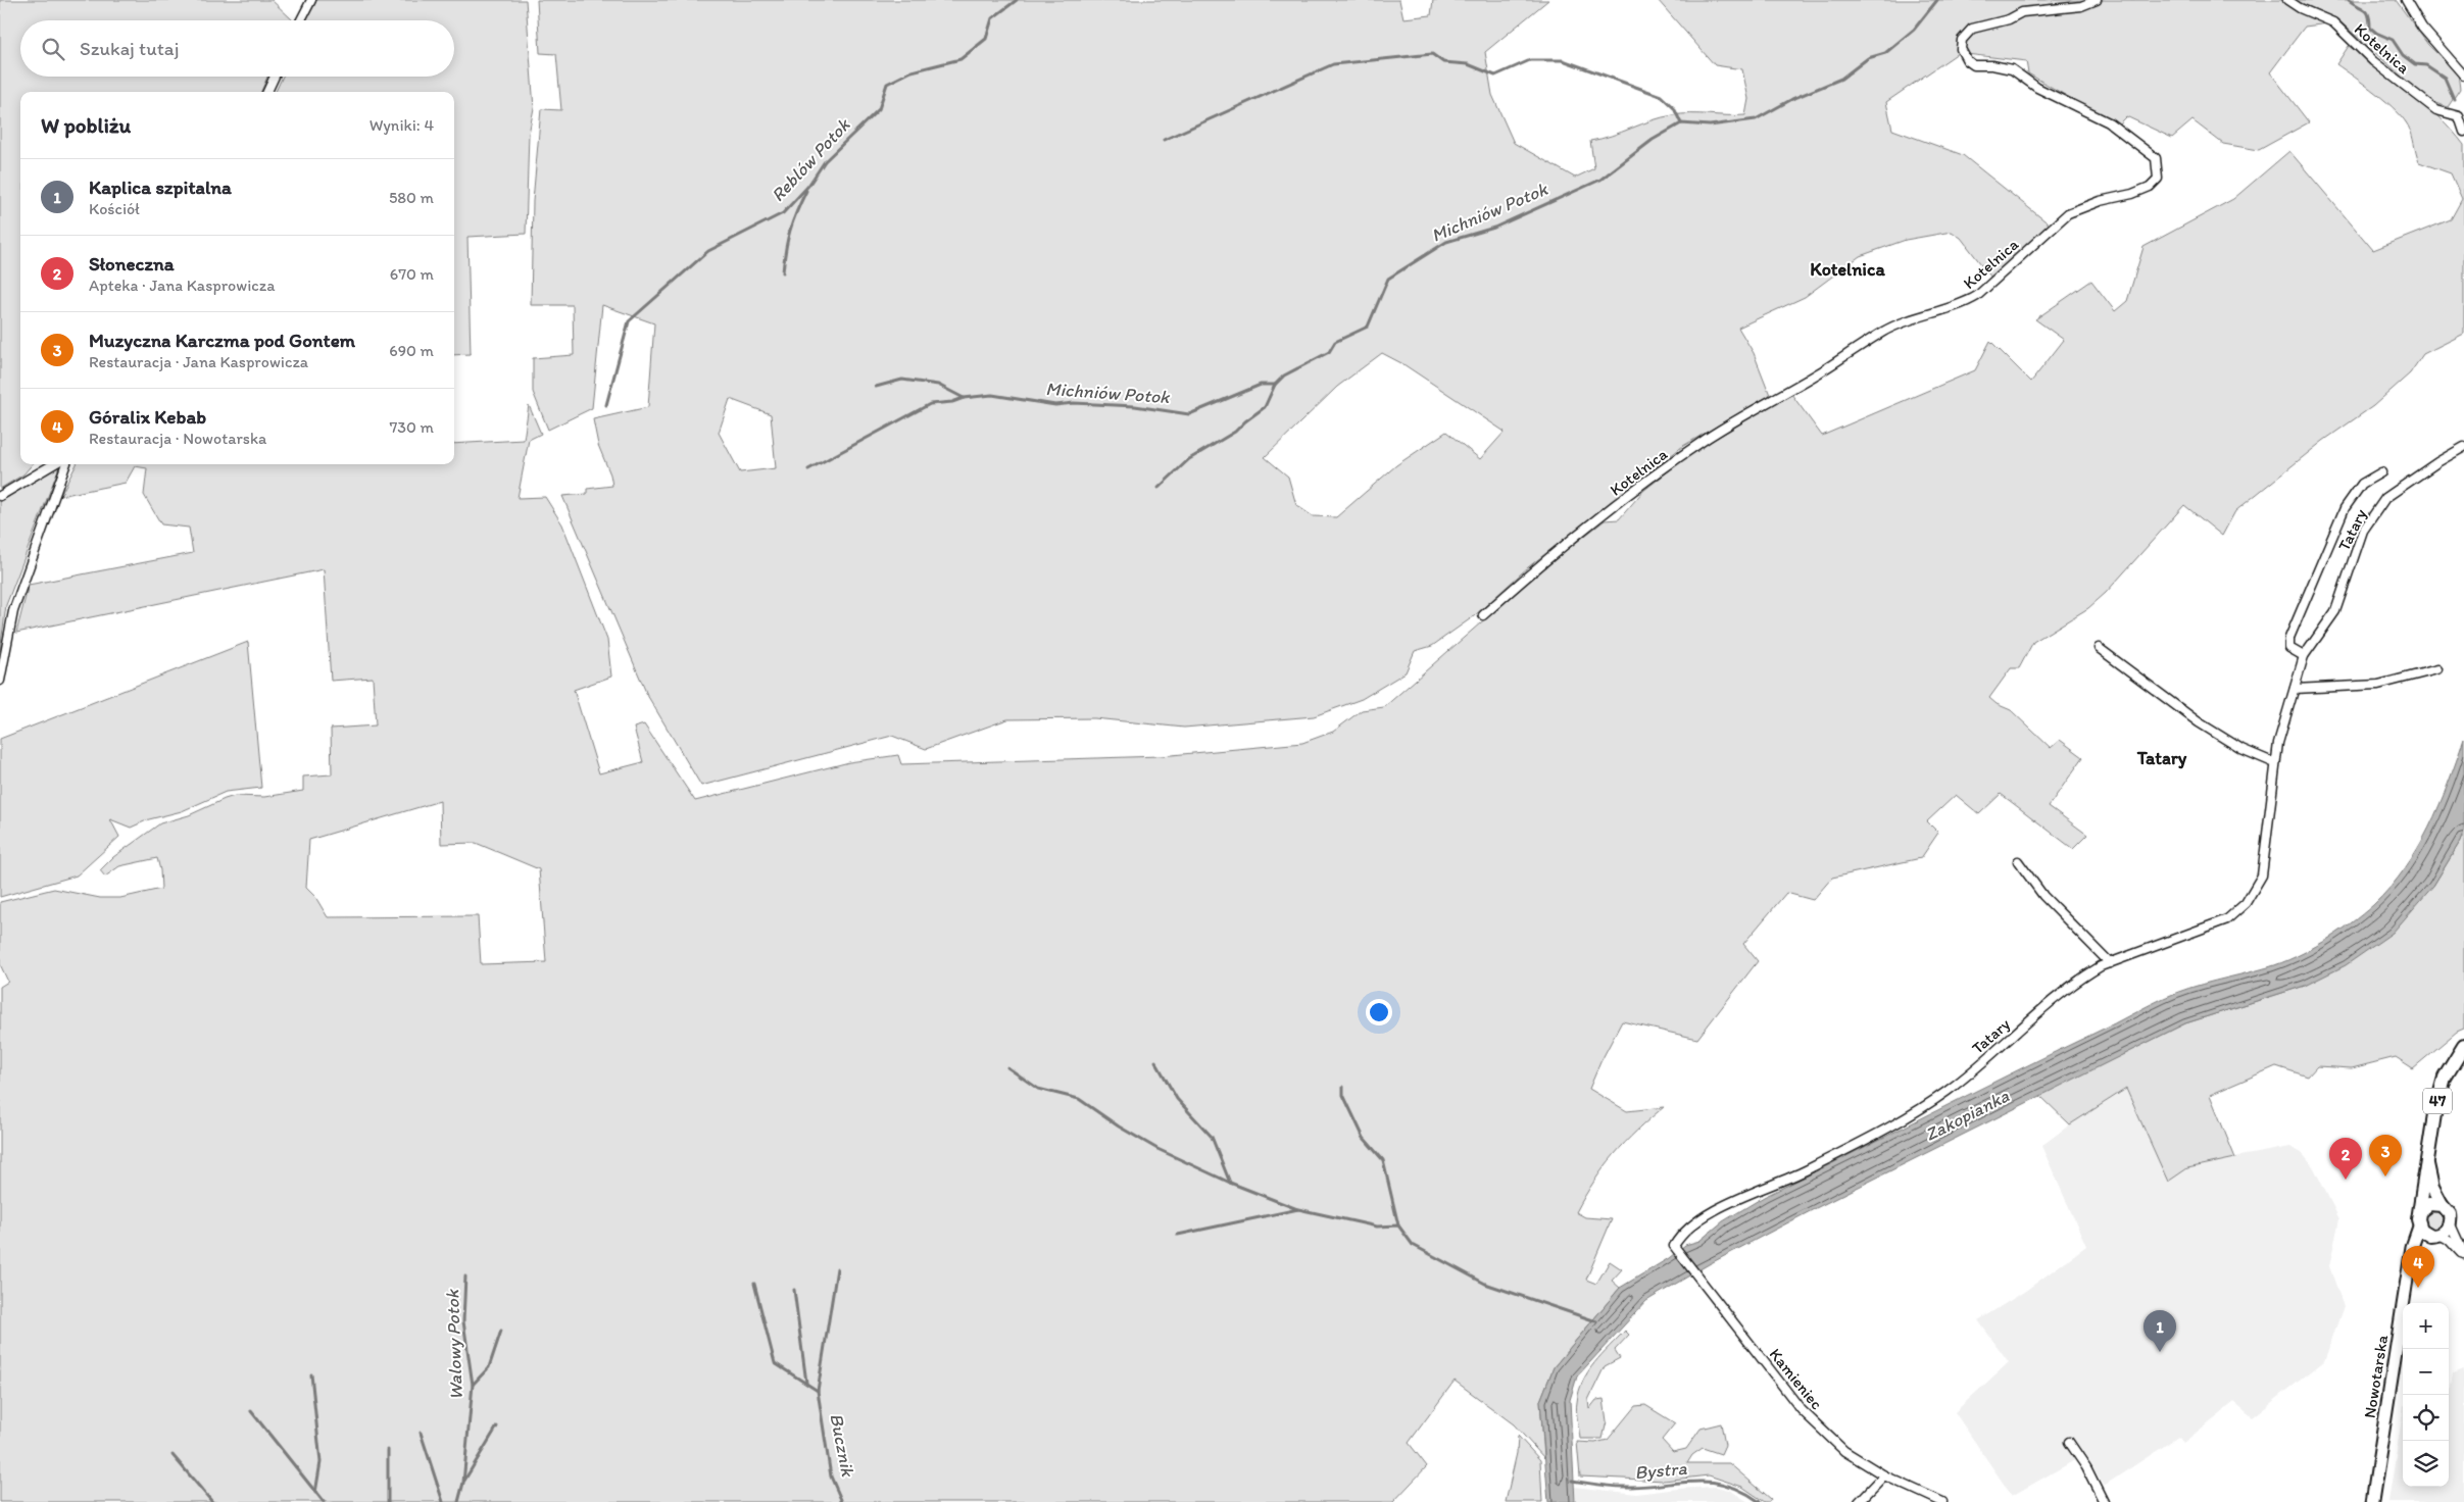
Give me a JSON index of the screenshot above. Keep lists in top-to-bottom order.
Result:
{
  "streets": {
    "main road": ["47", "Nowotarska"],
    "street": ["Kotelnica", "Tatary", "Kamieniec"]
  },
  "crossings": [
    ["Tatary", "Kamieniec"],
    ["47", "Nowotarska"]
  ],
  "districts": ["Kotelnica", "Tatary"],
  "water": [
    "Reblów Potok",
    "Michniów Potok",
    "Zakopianka",
    "Walowy Potok",
    "Bucznik",
    "Bystra"
  ],
  "page": {
    "search": "Szukaj tutaj",
    "heading": ["W pobliżu", "Wyniki: 4"],
    "list": [
      {
        "mark": "1",
        "name": "Kaplica szpitalna",
        "note": "Kościół",
        "value": "580 m"
      },
      {
        "mark": "2",
        "name": "Słoneczna",
        "note": "Apteka · Jana Kasprowicza",
        "value": "670 m"
      },
      {
        "mark": "3",
        "name": "Muzyczna Karczma pod Gontem",
        "note": "Restauracja · Jana Kasprowicza",
        "value": "690 m"
      },
      {
        "mark": "4",
        "name": "Góralix Kebab",
        "note": "Restauracja · Nowotarska",
        "value": "730 m"
      }
    ],
    "pins": [
      "3",
      "2",
      "4",
      "1"
    ],
    "map_buttons": ["+", "−"]
  }
}
